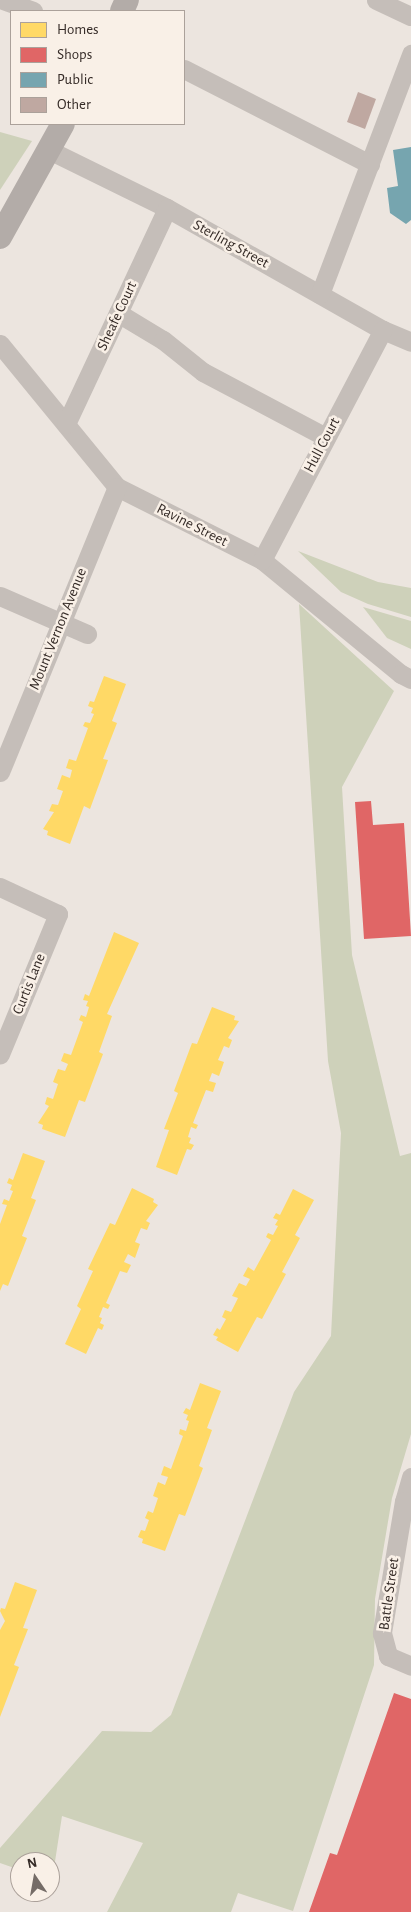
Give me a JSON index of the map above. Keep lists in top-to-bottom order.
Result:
{
  "streets": {
    "street": [
      "Sterling Street",
      "Sheafe Court",
      "Hull Court",
      "Ravine Street",
      "Mount Vernon Avenue",
      "Curtis Lane",
      "Battle Street"
    ]
  },
  "crossings": [
    ["Sterling Street", "Sheafe Court"],
    ["Sterling Street", "Hull Court"],
    ["Sheafe Court", "Ravine Street"],
    ["Hull Court", "Ravine Street"],
    ["Ravine Street", "Mount Vernon Avenue"]
  ],
  "legend": [
    "Homes",
    "Shops",
    "Public",
    "Other"
  ],
  "north": "top"
}
